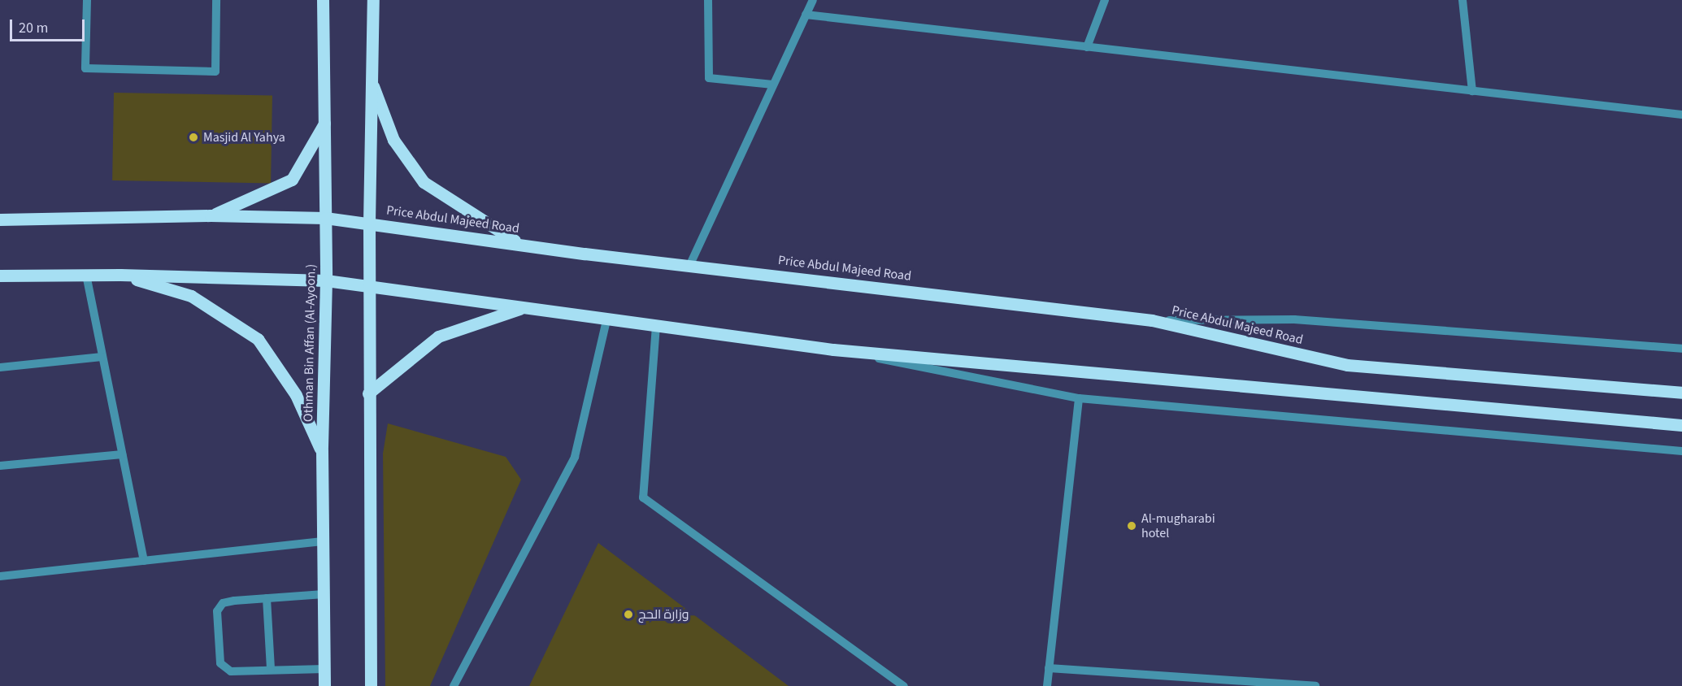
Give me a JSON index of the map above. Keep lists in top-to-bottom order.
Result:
{
  "streets": {
    "main road": ["Price Abdul Majeed Road", "Othman Bin Affan (Al-Ayoon.)"]
  },
  "crossings": [
    ["Price Abdul Majeed Road", "Othman Bin Affan (Al-Ayoon.)"]
  ],
  "places": ["Masjid Al Yahya", "Al-mugharabi hotel", "وزارة الحج"],
  "scale_bar": "20 m"
}
